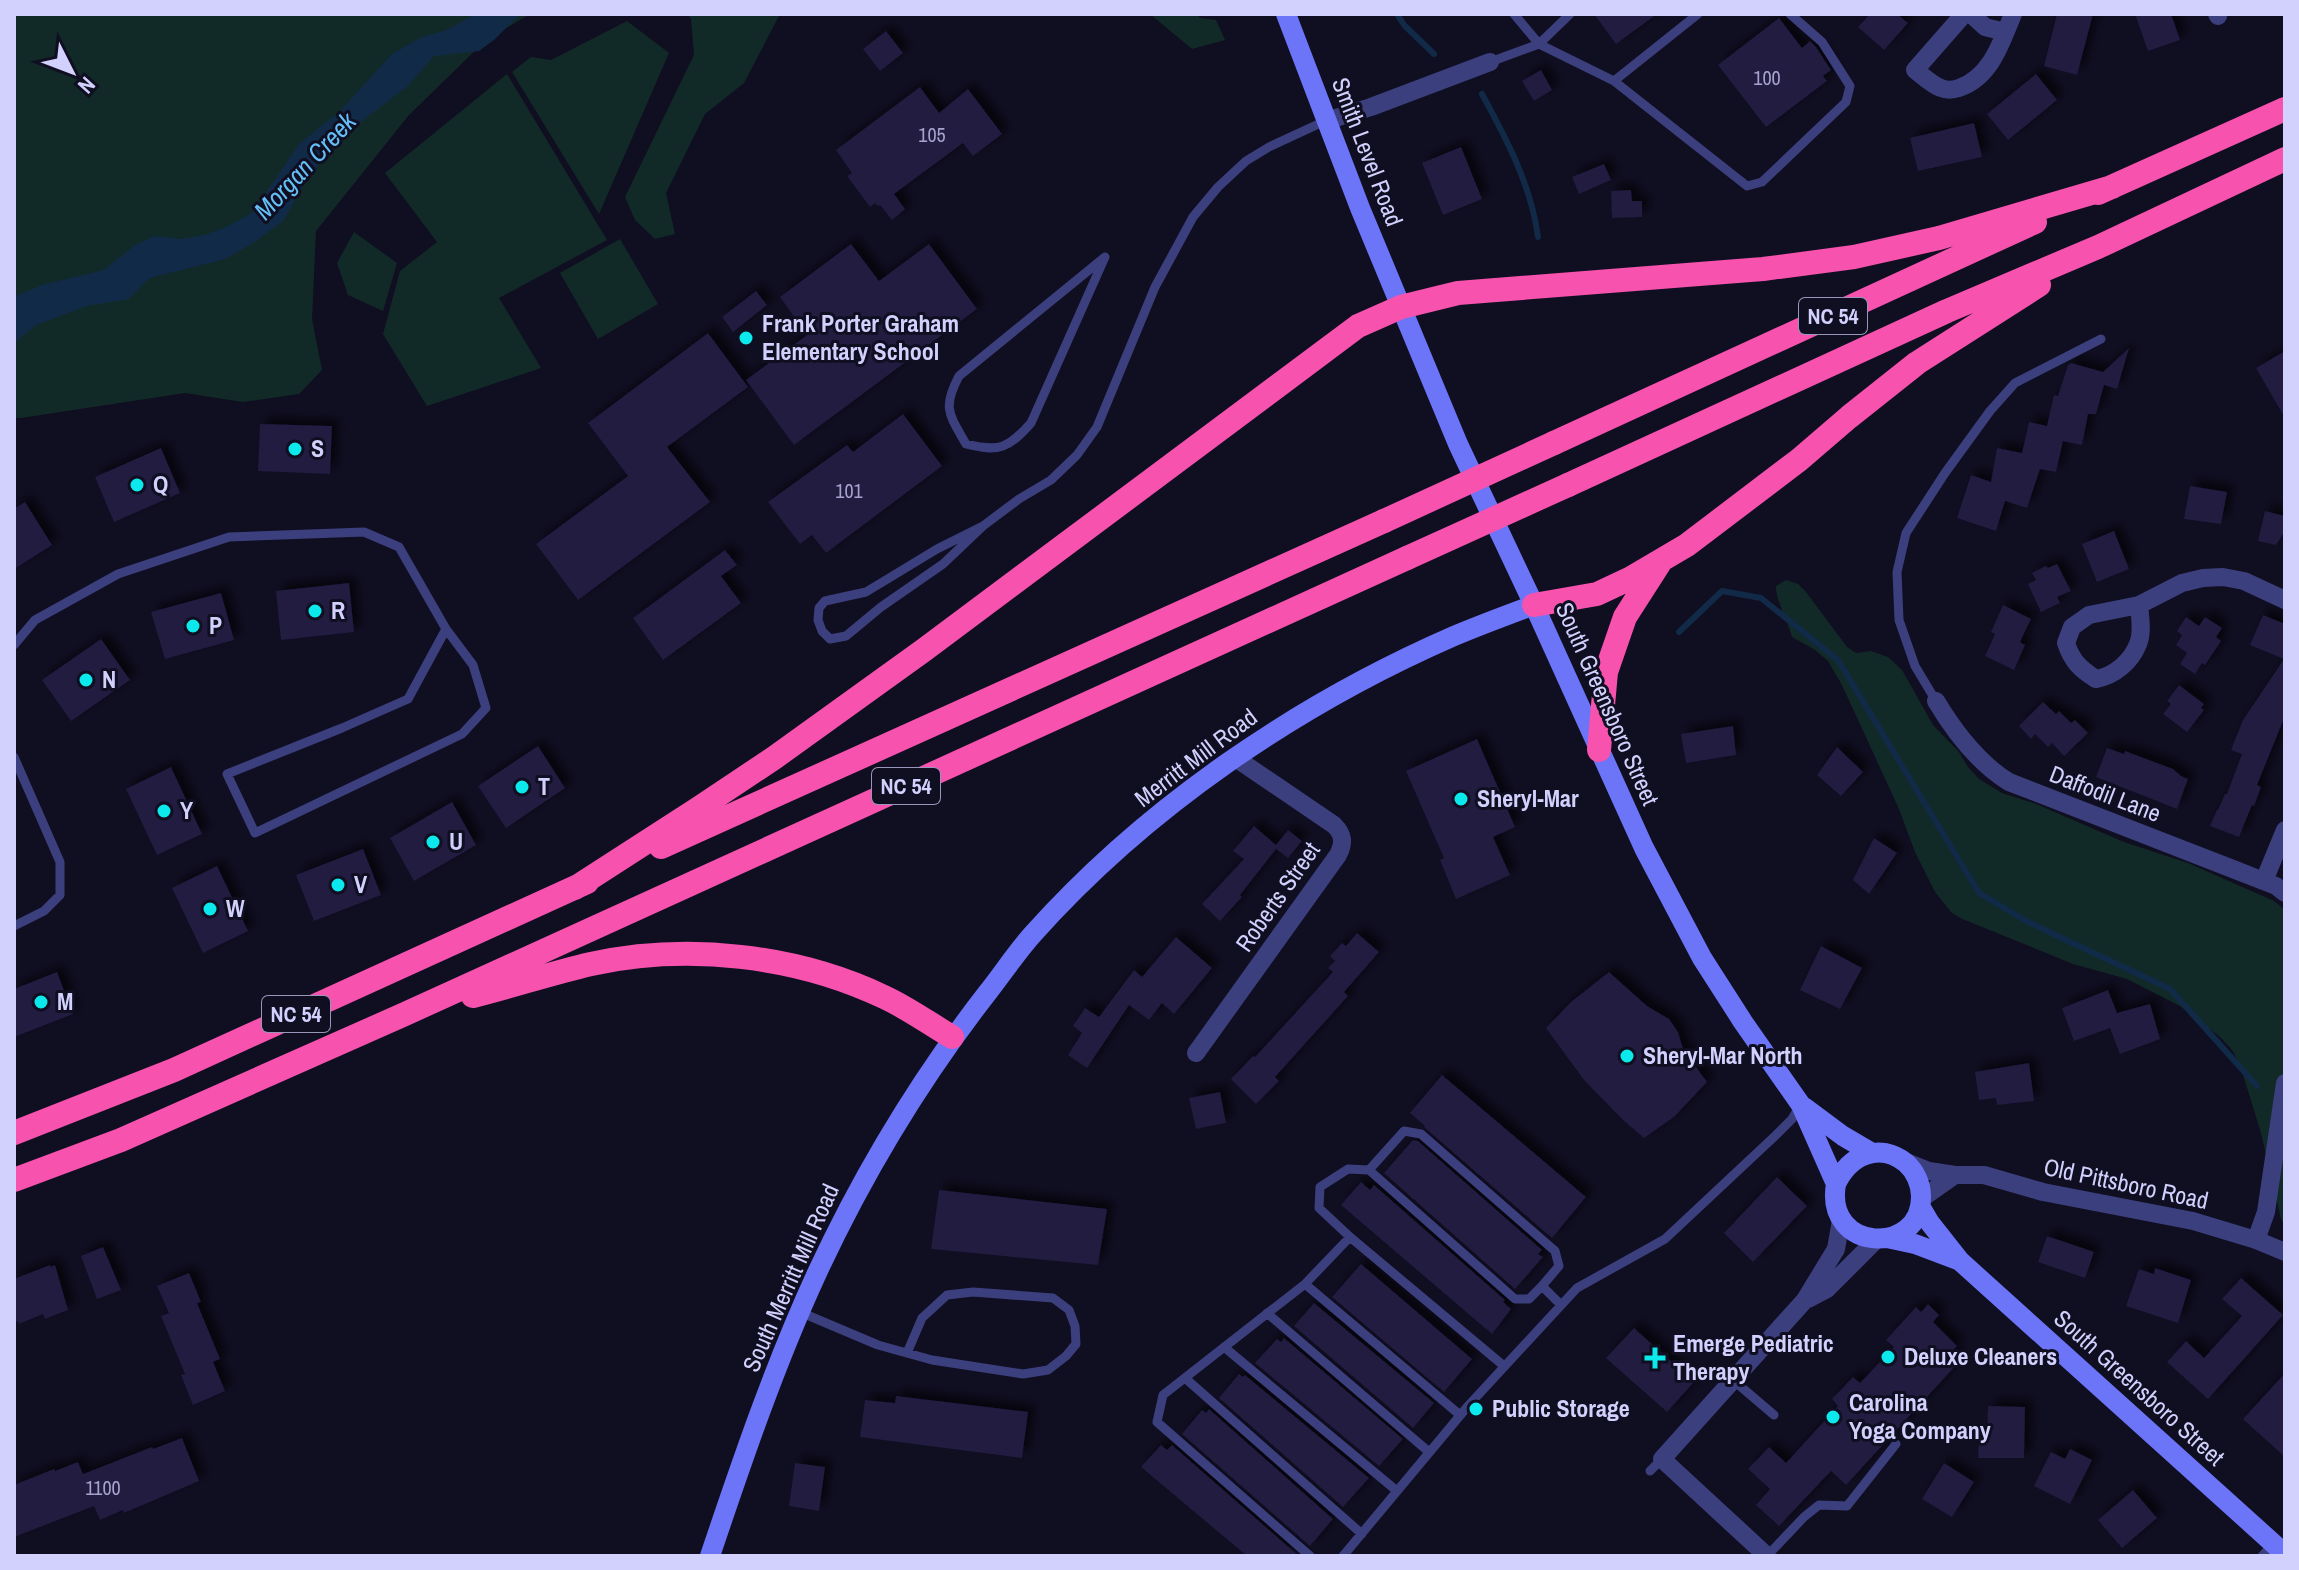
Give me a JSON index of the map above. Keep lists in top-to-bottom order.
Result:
{
  "streets": {
    "highway": ["NC 54"],
    "main road": [
      "Smith Level Road",
      "South Greensboro Street",
      "Merritt Mill Road",
      "South Merritt Mill Road"
    ],
    "street": ["Daffodil Lane", "Roberts Street", "Old Pittsboro Road"]
  },
  "crossings": [
    ["Smith Level Road", "South Greensboro Street"],
    ["South Greensboro Street", "Merritt Mill Road"],
    ["South Greensboro Street", "Old Pittsboro Road"],
    ["Merritt Mill Road", "Roberts Street"],
    ["Merritt Mill Road", "South Merritt Mill Road"]
  ],
  "water": ["Morgan Creek"],
  "places": {
    "other": [
      "Frank Porter Graham Elementary School",
      "S",
      "Q",
      "R",
      "P",
      "N",
      "T",
      "Sheryl-Mar",
      "Y",
      "U",
      "V",
      "W",
      "M",
      "Sheryl-Mar North",
      "Deluxe Cleaners",
      "Public Storage",
      "Carolina Yoga Company"
    ],
    "health": ["Emerge Pediatric Therapy"]
  },
  "house_numbers": [
    "100",
    "105",
    "101",
    "1100"
  ],
  "north": "bottom right"
}
